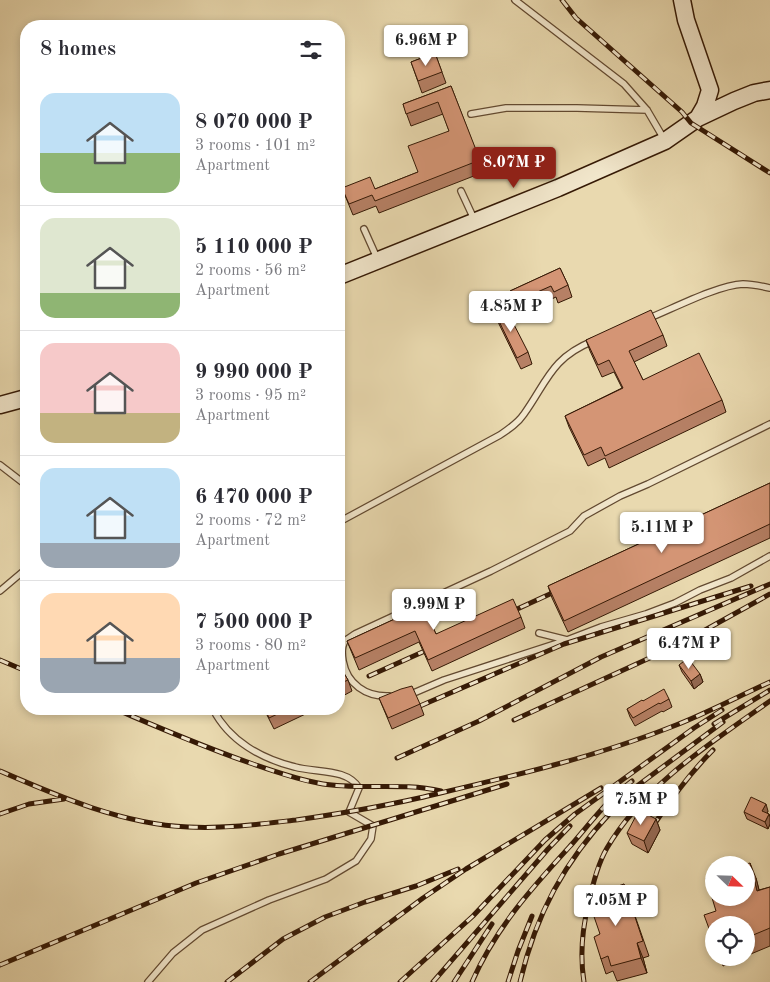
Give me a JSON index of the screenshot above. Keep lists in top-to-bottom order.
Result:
{
  "north": "bottom right",
  "page": {
    "heading": "8 homes",
    "price": [
      "6.96M ₽",
      "8.07M ₽",
      "4.85M ₽",
      "5.11M ₽",
      "9.99M ₽",
      "6.47M ₽",
      "7.5M ₽",
      "7.05M ₽"
    ],
    "list": [
      {
        "name": "8 070 000 ₽",
        "note": "3 rooms · 101 m² · Apartment"
      },
      {
        "name": "5 110 000 ₽",
        "note": "2 rooms · 56 m² · Apartment"
      },
      {
        "name": "9 990 000 ₽",
        "note": "3 rooms · 95 m² · Apartment"
      },
      {
        "name": "6 470 000 ₽",
        "note": "2 rooms · 72 m² · Apartment"
      },
      {
        "name": "7 500 000 ₽",
        "note": "3 rooms · 80 m² · Apartment"
      }
    ]
  }
}
